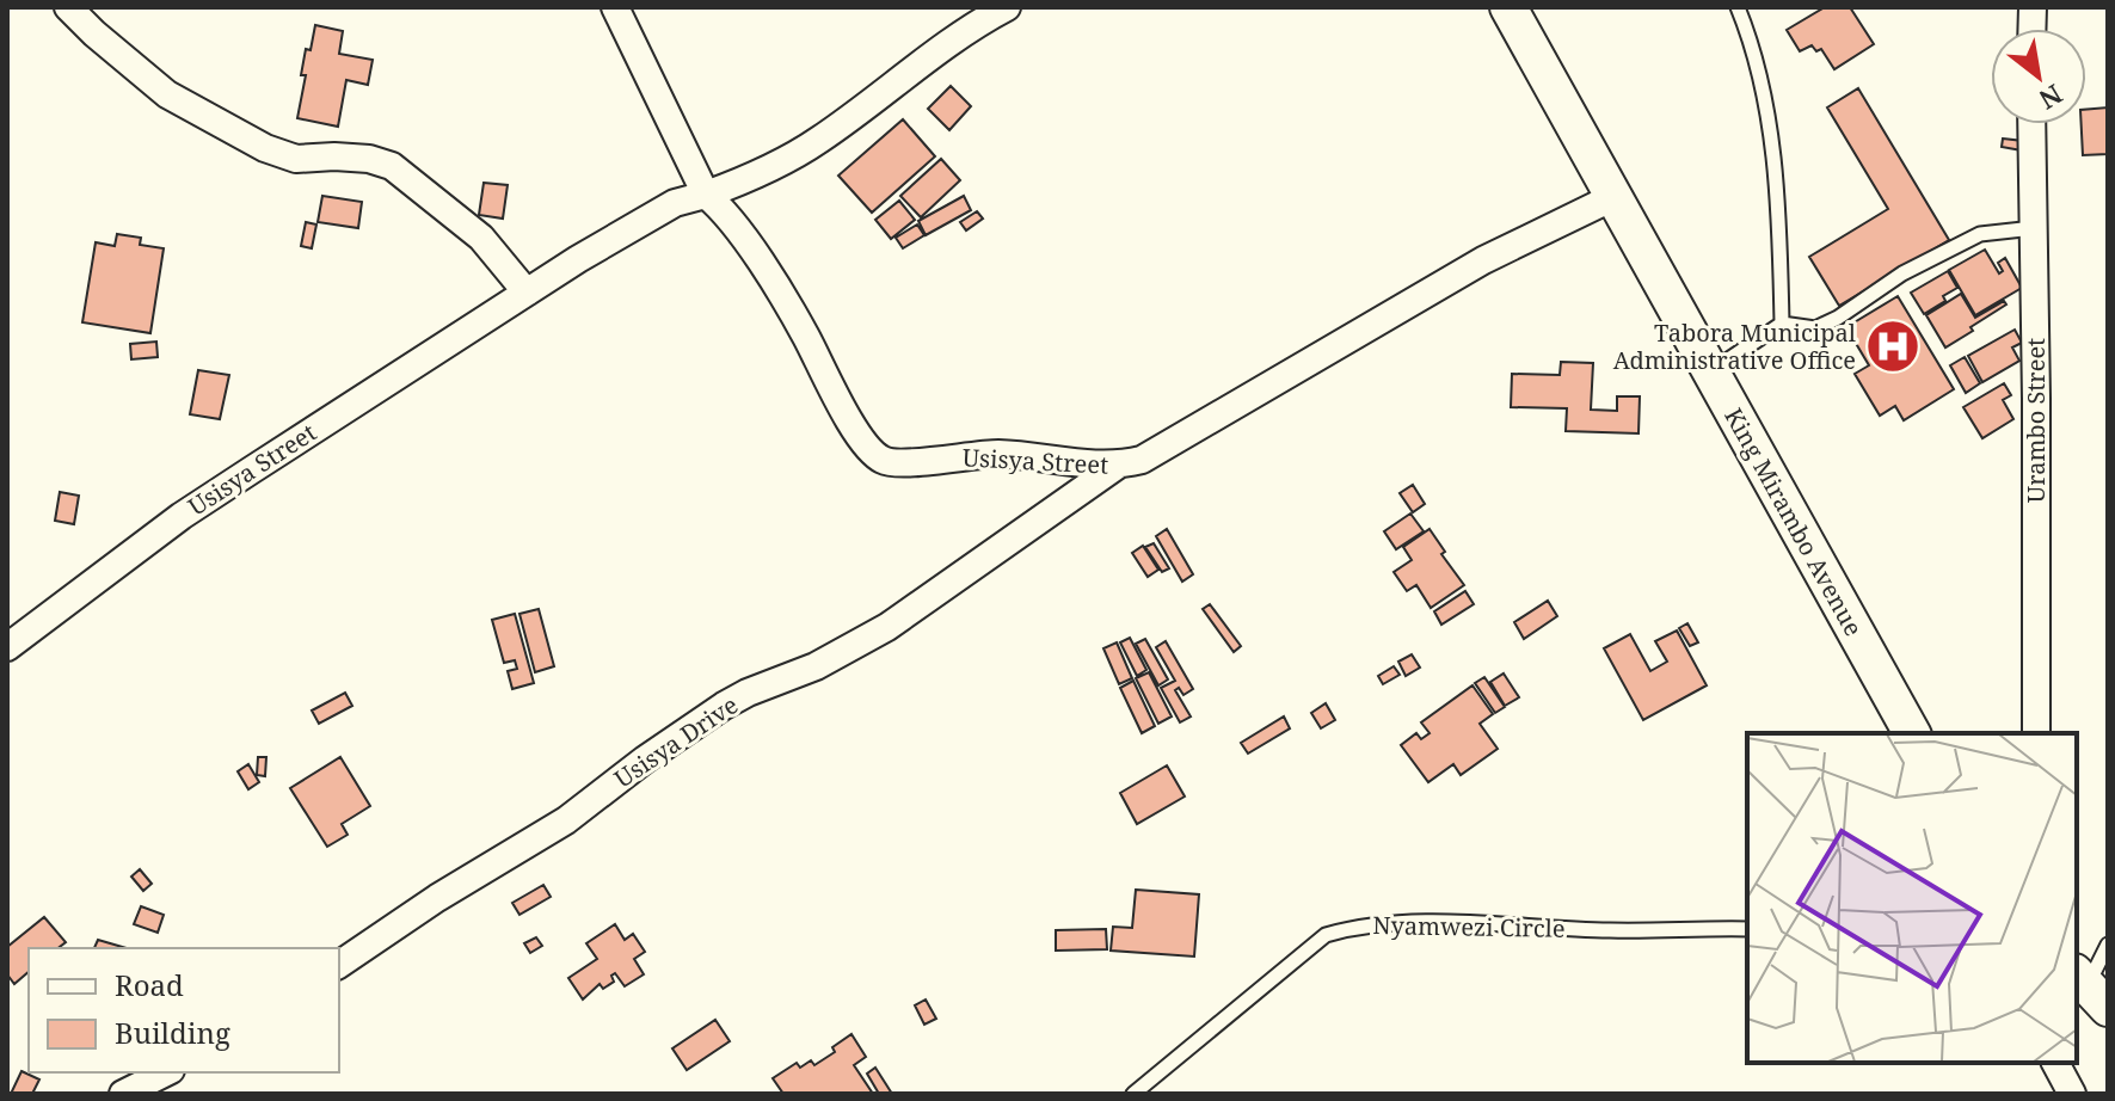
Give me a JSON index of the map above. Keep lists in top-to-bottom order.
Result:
{
  "streets": {
    "main road": ["King Mirambo Avenue"],
    "street": ["Urambo Street", "Usisya Street", "Usisya Drive"],
    "lane": ["Nyamwezi Circle"]
  },
  "crossings": [
    ["Usisya Street", "King Mirambo Avenue"],
    ["Usisya Street", "Usisya Drive"]
  ],
  "places": {
    "hospital": ["Tabora Municipal Administrative Office"]
  },
  "legend": ["Road", "Building"],
  "north": "bottom right"
}
